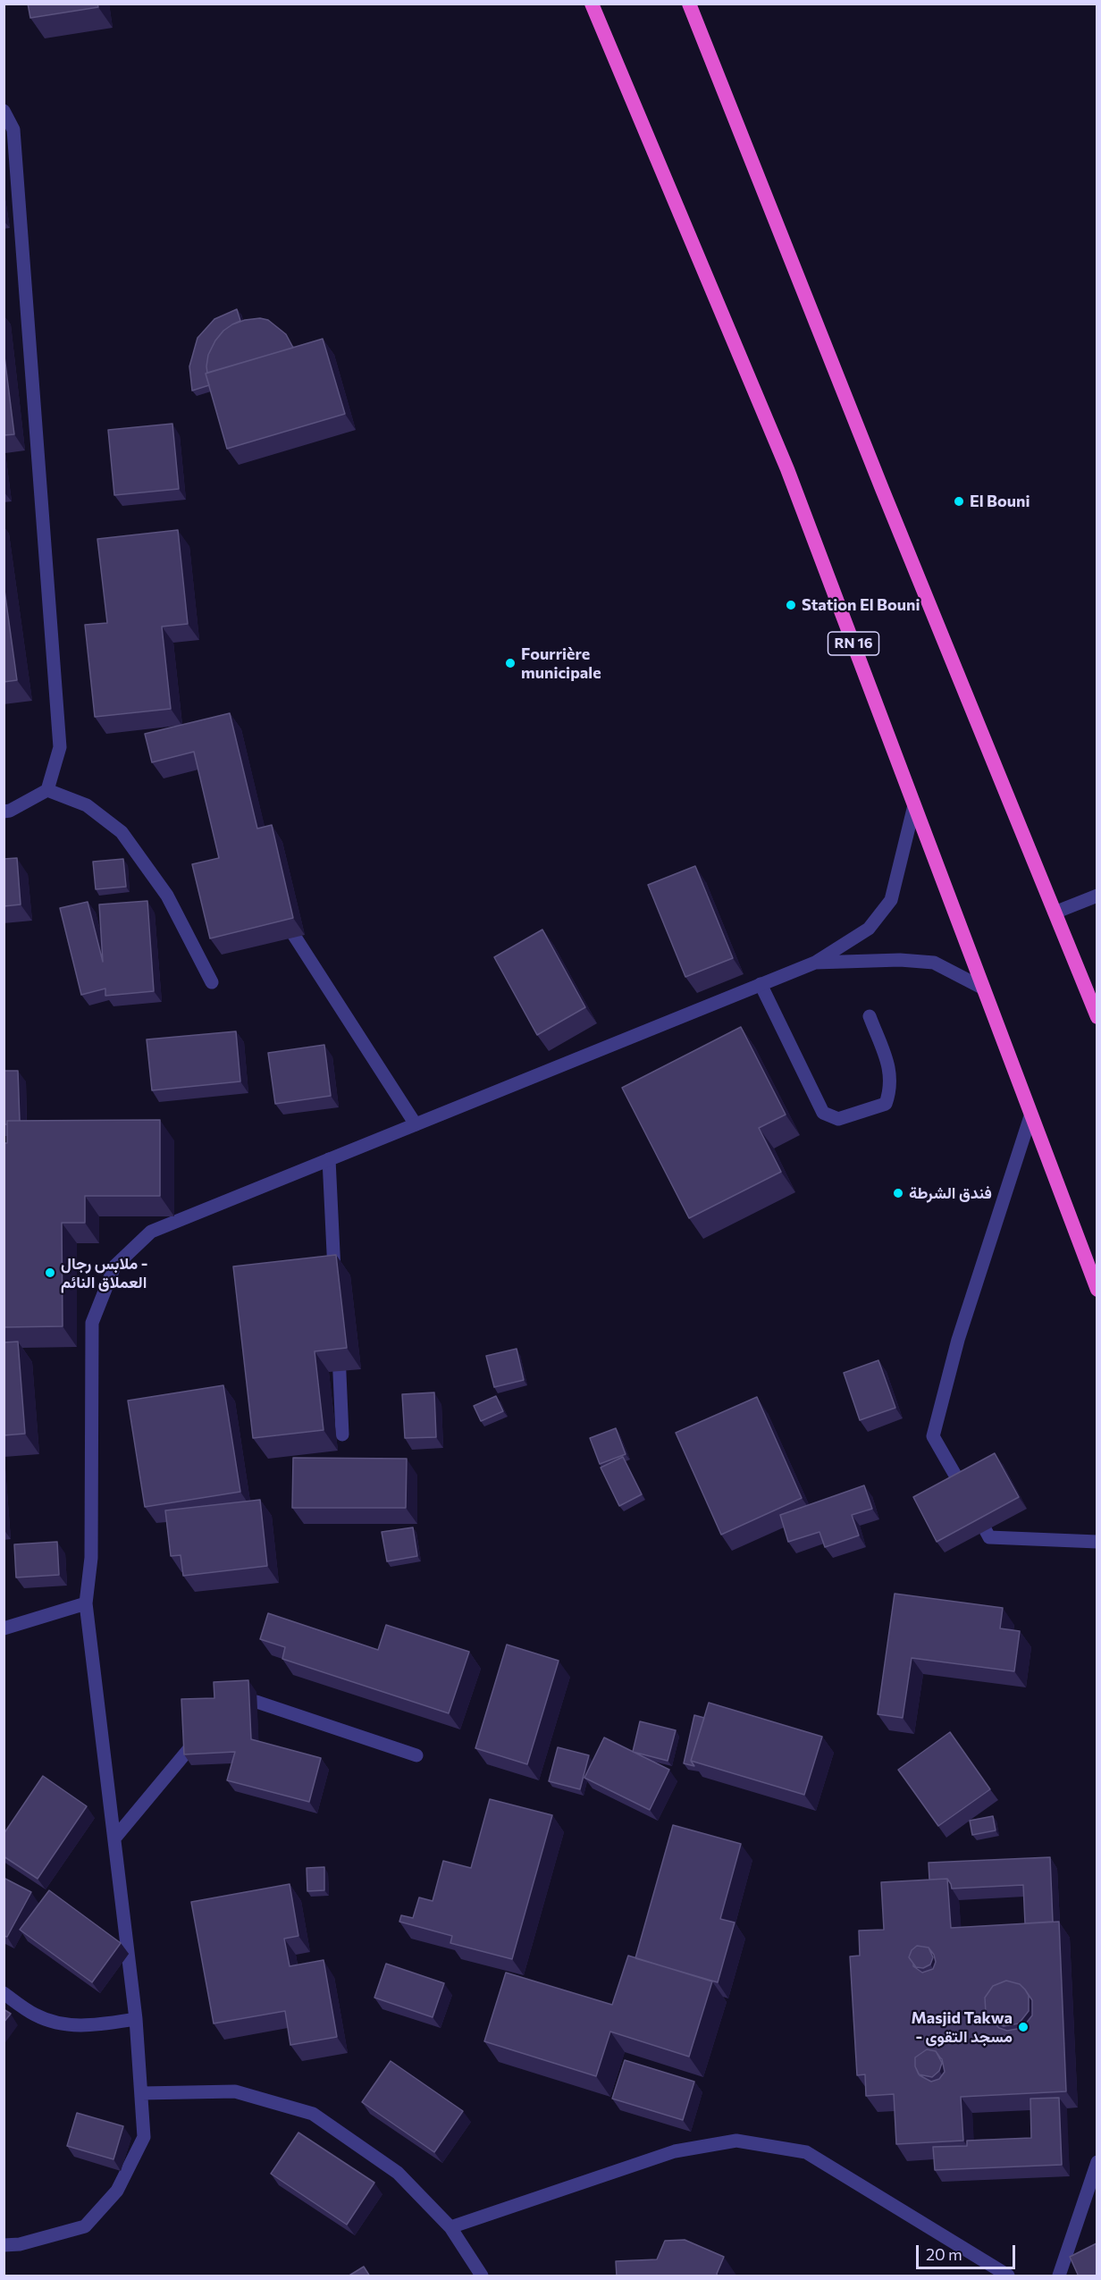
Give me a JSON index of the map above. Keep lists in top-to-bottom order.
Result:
{
  "streets": {
    "highway": ["RN 16"]
  },
  "places": [
    "El Bouni",
    "Station El Bouni",
    "Fourrière municipale",
    "فندق الشرطة",
    "ملابس رجال - العملاق النائم",
    "Masjid Takwa - مسجد التقوى"
  ],
  "scale_bar": "20 m"
}
